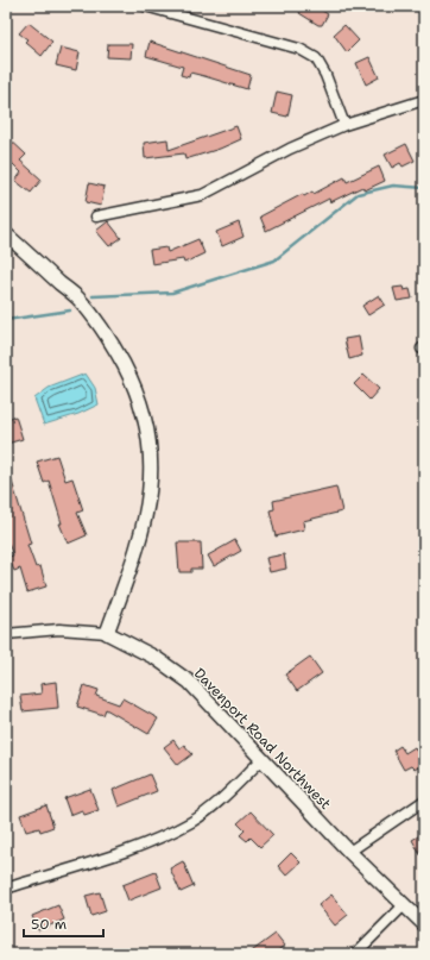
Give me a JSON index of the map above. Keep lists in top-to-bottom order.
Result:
{
  "streets": {
    "street": ["Davenport Road Northwest"]
  },
  "scale_bar": "50 m"
}
